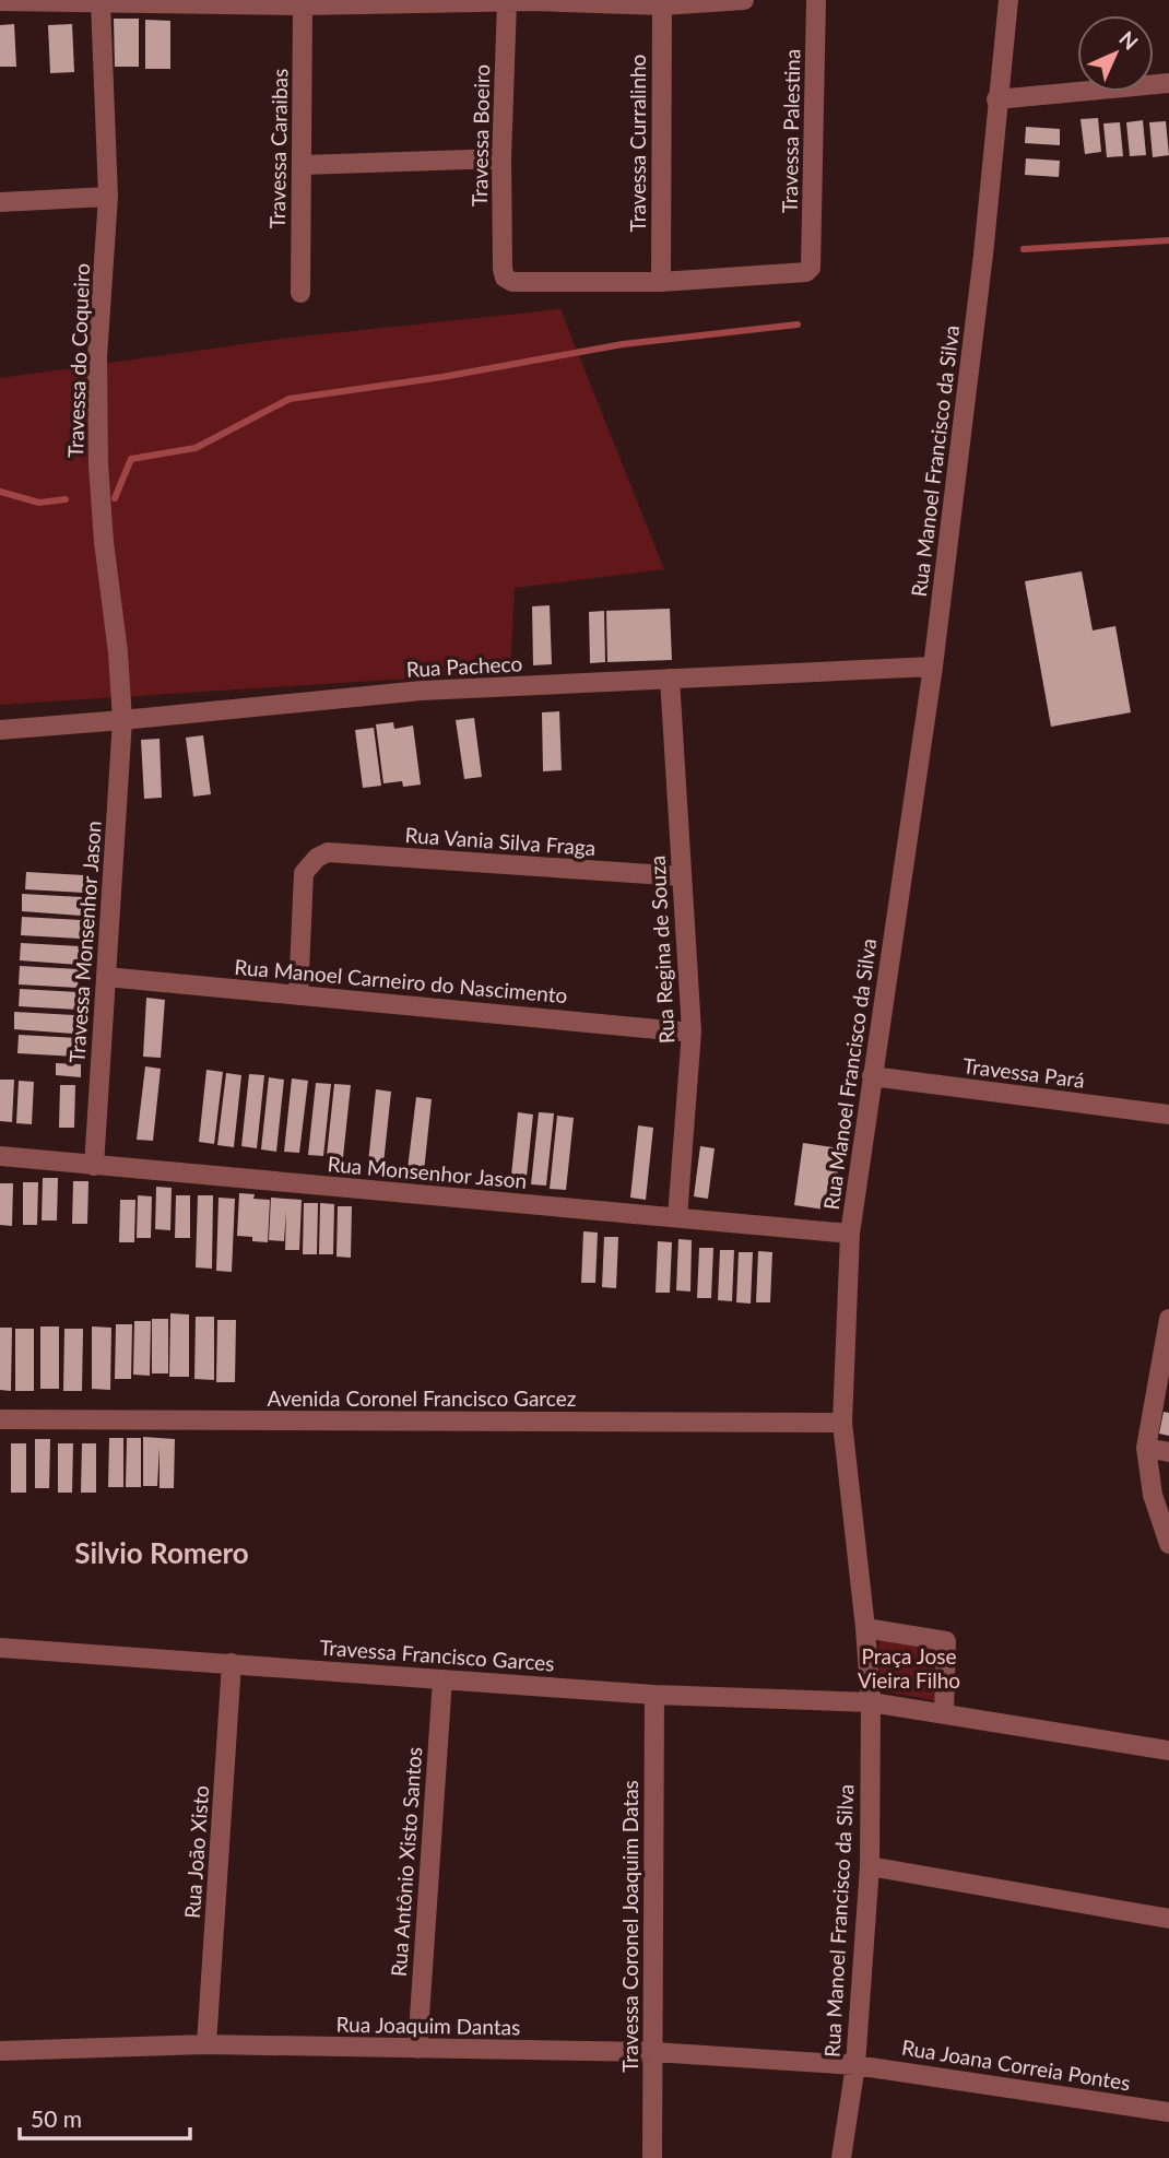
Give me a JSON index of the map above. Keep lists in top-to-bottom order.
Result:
{
  "streets": {
    "street": [
      "Travessa Palestina",
      "Travessa Boeiro",
      "Travessa Curralinho",
      "Travessa Caraibas",
      "Travessa do Coqueiro",
      "Rua Manoel Francisco da Silva",
      "Rua Pacheco",
      "Rua Vania Silva Fraga",
      "Travessa Monsenhor Jason",
      "Rua Regina de Souza",
      "Rua Manoel Carneiro do Nascimento",
      "Travessa Pará",
      "Rua Monsenhor Jason",
      "Avenida Coronel Francisco Garcez",
      "Travessa Francisco Garces",
      "Rua João Xisto",
      "Rua Antônio Xisto Santos",
      "Travessa Coronel Joaquim Datas",
      "Rua Joaquim Dantas",
      "Rua Joana Correia Pontes"
    ]
  },
  "crossings": [
    ["Travessa Palestina", "Travessa Boeiro"],
    ["Travessa Palestina", "Travessa Curralinho"],
    ["Travessa Boeiro", "Travessa Curralinho"],
    ["Travessa do Coqueiro", "Rua Pacheco"],
    ["Travessa do Coqueiro", "Travessa Monsenhor Jason"],
    ["Rua Manoel Francisco da Silva", "Rua Pacheco"],
    ["Rua Manoel Francisco da Silva", "Travessa Pará"],
    ["Rua Manoel Francisco da Silva", "Rua Monsenhor Jason"],
    ["Rua Manoel Francisco da Silva", "Avenida Coronel Francisco Garcez"],
    ["Rua Manoel Francisco da Silva", "Travessa Francisco Garces"],
    ["Rua Manoel Francisco da Silva", "Rua Joaquim Dantas"],
    ["Rua Manoel Francisco da Silva", "Rua Joana Correia Pontes"],
    ["Rua Pacheco", "Travessa Monsenhor Jason"],
    ["Rua Pacheco", "Rua Regina de Souza"],
    ["Rua Vania Silva Fraga", "Rua Regina de Souza"],
    ["Rua Vania Silva Fraga", "Rua Manoel Carneiro do Nascimento"],
    ["Travessa Monsenhor Jason", "Rua Manoel Carneiro do Nascimento"],
    ["Travessa Monsenhor Jason", "Rua Monsenhor Jason"],
    ["Rua Regina de Souza", "Rua Manoel Carneiro do Nascimento"],
    ["Rua Regina de Souza", "Rua Monsenhor Jason"],
    ["Travessa Francisco Garces", "Rua João Xisto"],
    ["Travessa Francisco Garces", "Rua Antônio Xisto Santos"],
    ["Travessa Francisco Garces", "Travessa Coronel Joaquim Datas"],
    ["Rua João Xisto", "Rua Joaquim Dantas"],
    ["Rua Antônio Xisto Santos", "Rua Joaquim Dantas"],
    ["Travessa Coronel Joaquim Datas", "Rua Joaquim Dantas"],
    ["Rua Joaquim Dantas", "Rua Joana Correia Pontes"]
  ],
  "districts": ["Silvio Romero"],
  "parks": ["Praça Jose Vieira Filho"],
  "scale_bar": "50 m",
  "north": "top right"
}
